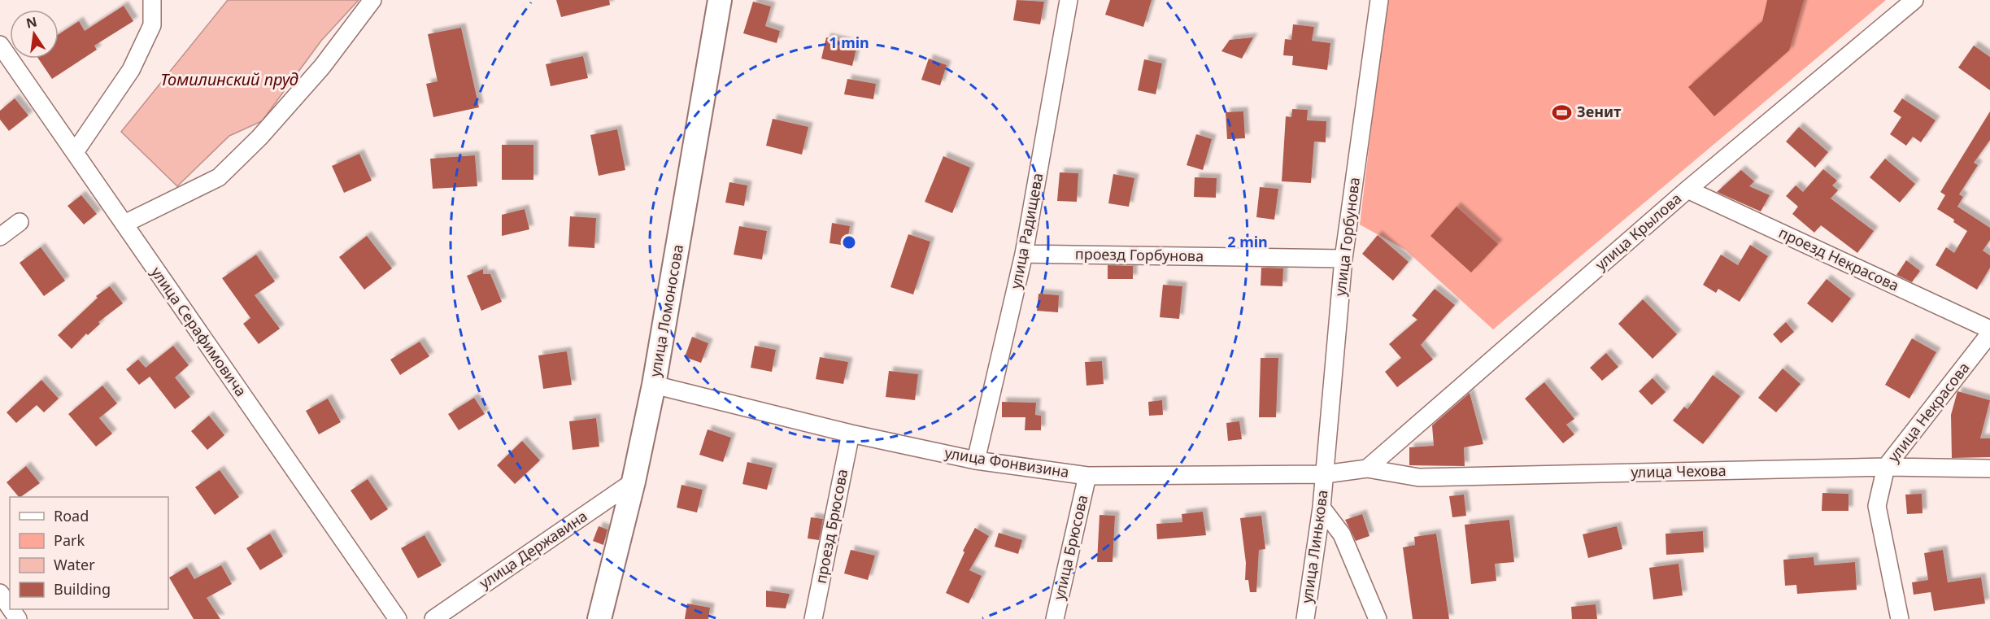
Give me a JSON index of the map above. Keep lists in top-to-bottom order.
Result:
{
  "streets": {
    "street": [
      "улица Радищева",
      "улица Крылова",
      "улица Горбунова",
      "проезд Горбунова",
      "проезд Некрасова",
      "улица Ломоносова",
      "улица Серафимовича",
      "улица Некрасова",
      "улица Фонвизина",
      "улица Чехова",
      "проезд Брюсова",
      "улица Линькова",
      "улица Брюсова",
      "улица Державина"
    ]
  },
  "crossings": [
    ["улица Радищева", "проезд Горбунова"],
    ["улица Радищева", "улица Фонвизина"],
    ["улица Крылова", "проезд Некрасова"],
    ["улица Крылова", "улица Фонвизина"],
    ["улица Крылова", "улица Чехова"],
    ["улица Горбунова", "проезд Горбунова"],
    ["улица Горбунова", "улица Фонвизина"],
    ["улица Горбунова", "улица Линькова"],
    ["улица Ломоносова", "улица Фонвизина"],
    ["улица Ломоносова", "улица Державина"],
    ["улица Некрасова", "улица Чехова"],
    ["улица Фонвизина", "улица Чехова"],
    ["улица Фонвизина", "проезд Брюсова"],
    ["улица Фонвизина", "улица Линькова"],
    ["улица Фонвизина", "улица Брюсова"]
  ],
  "water": ["Томилинский пруд"],
  "places": {
    "sports": ["Зенит"]
  },
  "legend": [
    "Road",
    "Park",
    "Water",
    "Building"
  ],
  "north": "top",
  "rings": ["1 min", "2 min"]
}
